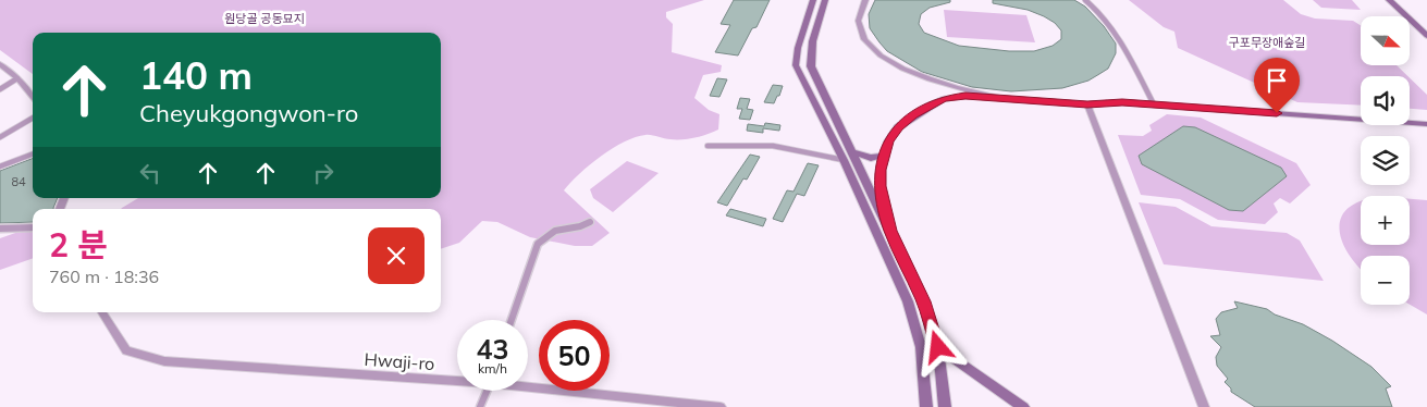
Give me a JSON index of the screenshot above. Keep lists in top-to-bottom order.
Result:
{
  "streets": {
    "street": ["Hwaji-ro"]
  },
  "parks": ["원당골 공동묘지", "구포무장애숲길"],
  "house_numbers": ["84"],
  "north": "right",
  "page": {
    "map_buttons": ["+", "−"],
    "turn": ["140 m", "Cheyukgongwon-ro"],
    "heading": ["2 분", "760 m · 18:36"],
    "speed": "43 km/h",
    "limit": "50"
  }
}
